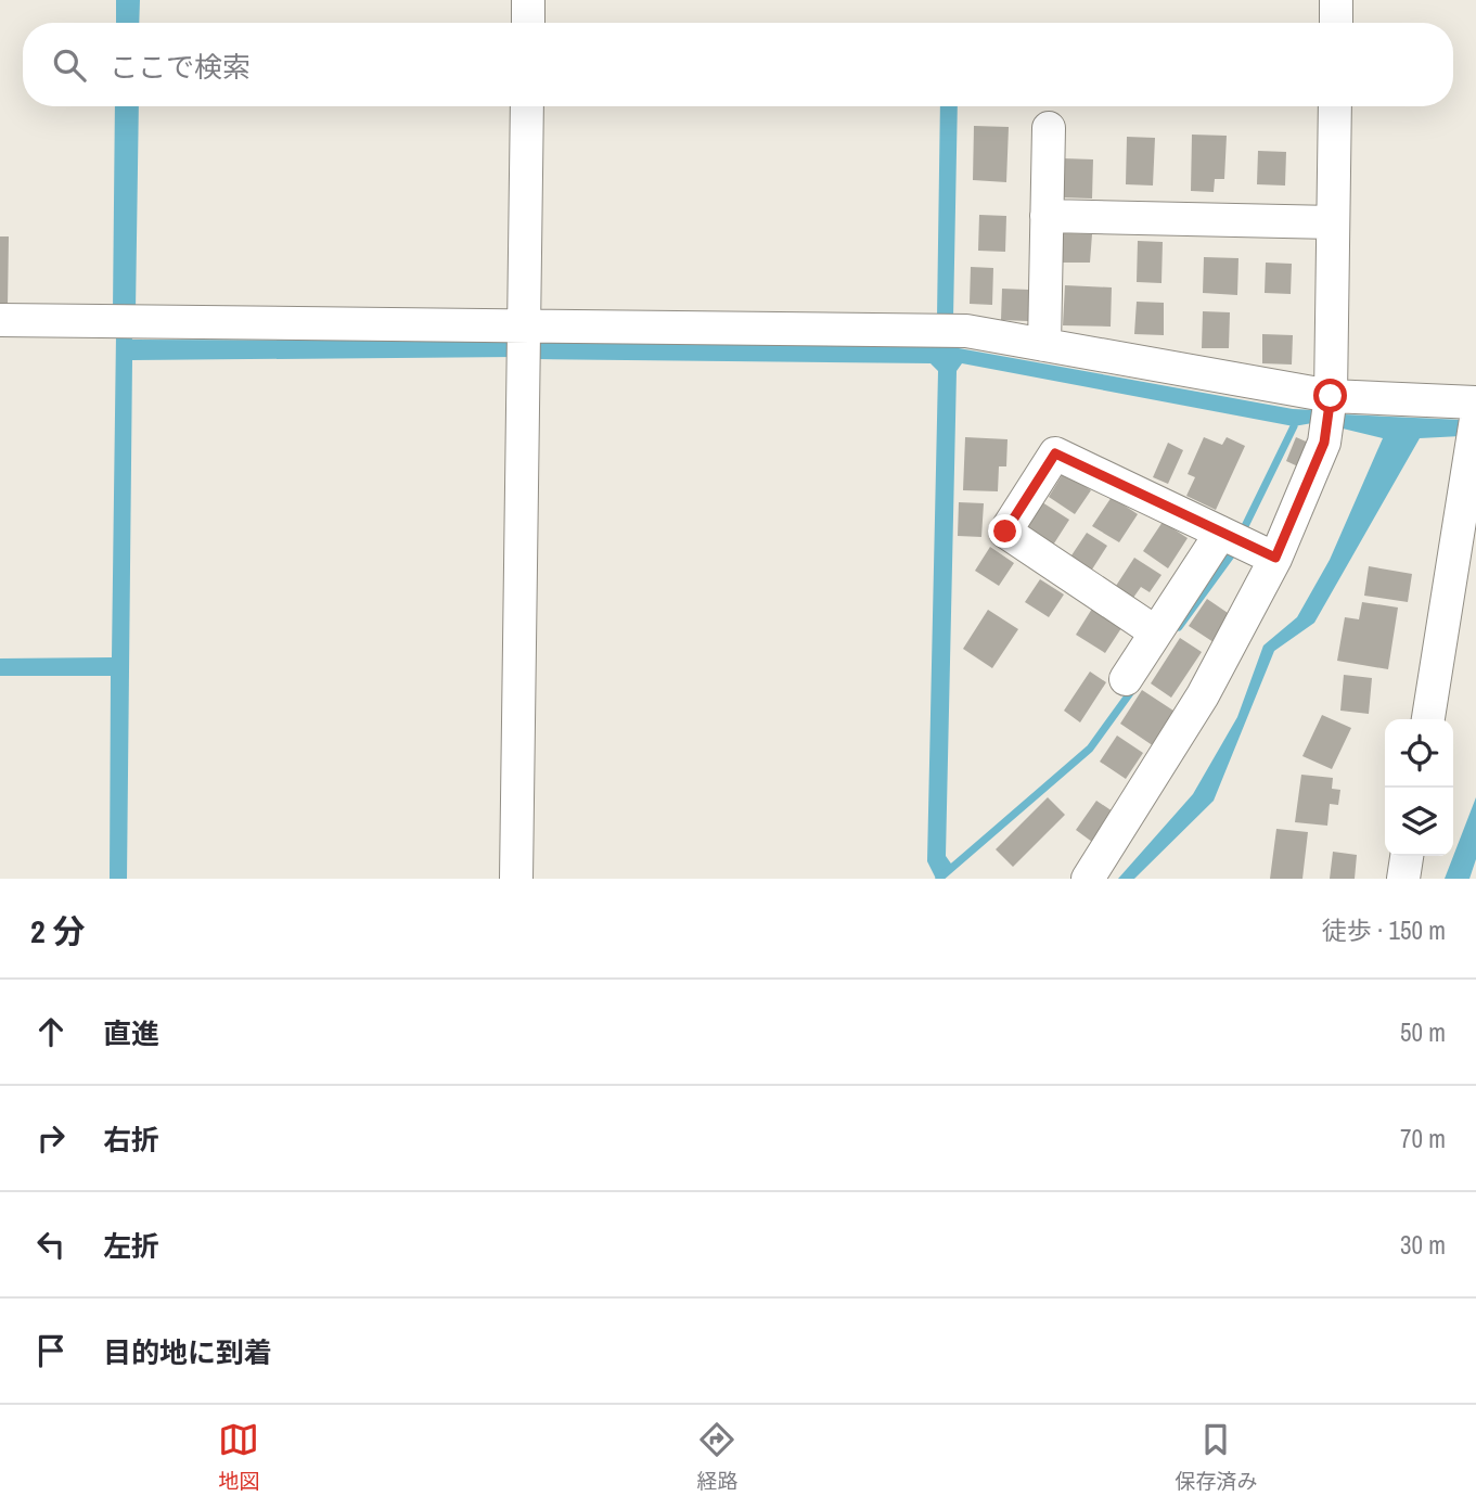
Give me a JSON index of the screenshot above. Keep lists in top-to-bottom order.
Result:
{
  "page": {
    "search": "ここで検索",
    "heading": ["2 分", "徒歩 · 150 m"],
    "list": [
      ["直進", "50 m"],
      ["右折", "70 m"],
      ["左折", "30 m"],
      "目的地に到着"
    ],
    "nav": ["地図", "経路", "保存済み"]
  }
}
